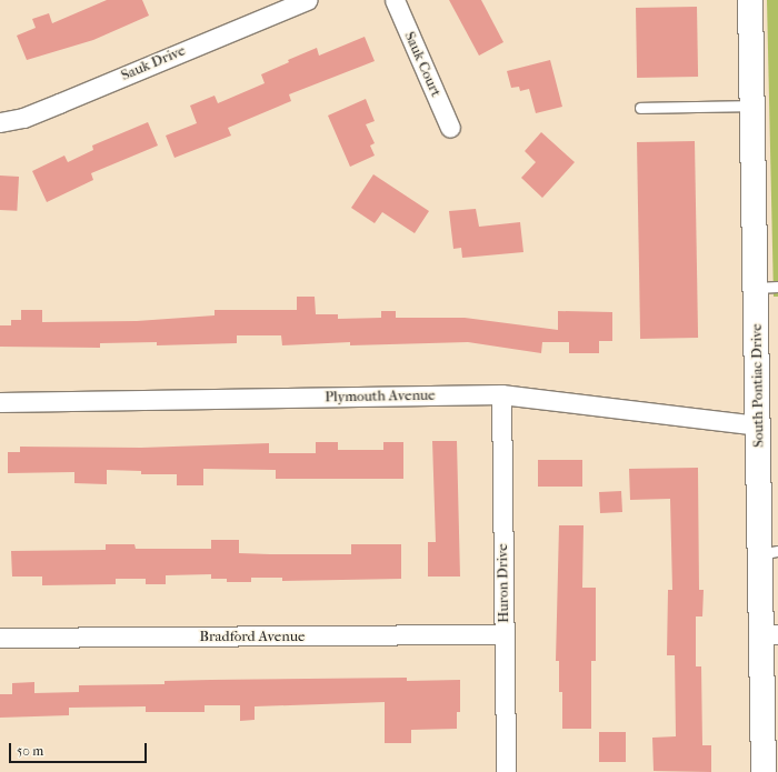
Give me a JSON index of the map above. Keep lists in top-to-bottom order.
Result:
{
  "streets": {
    "street": [
      "Sauk Drive",
      "Sauk Court",
      "South Pontiac Drive",
      "Plymouth Avenue",
      "Huron Drive",
      "Bradford Avenue"
    ]
  },
  "crossings": [
    ["South Pontiac Drive", "Plymouth Avenue"],
    ["Plymouth Avenue", "Huron Drive"],
    ["Huron Drive", "Bradford Avenue"]
  ],
  "scale_bar": "50 m"
}
